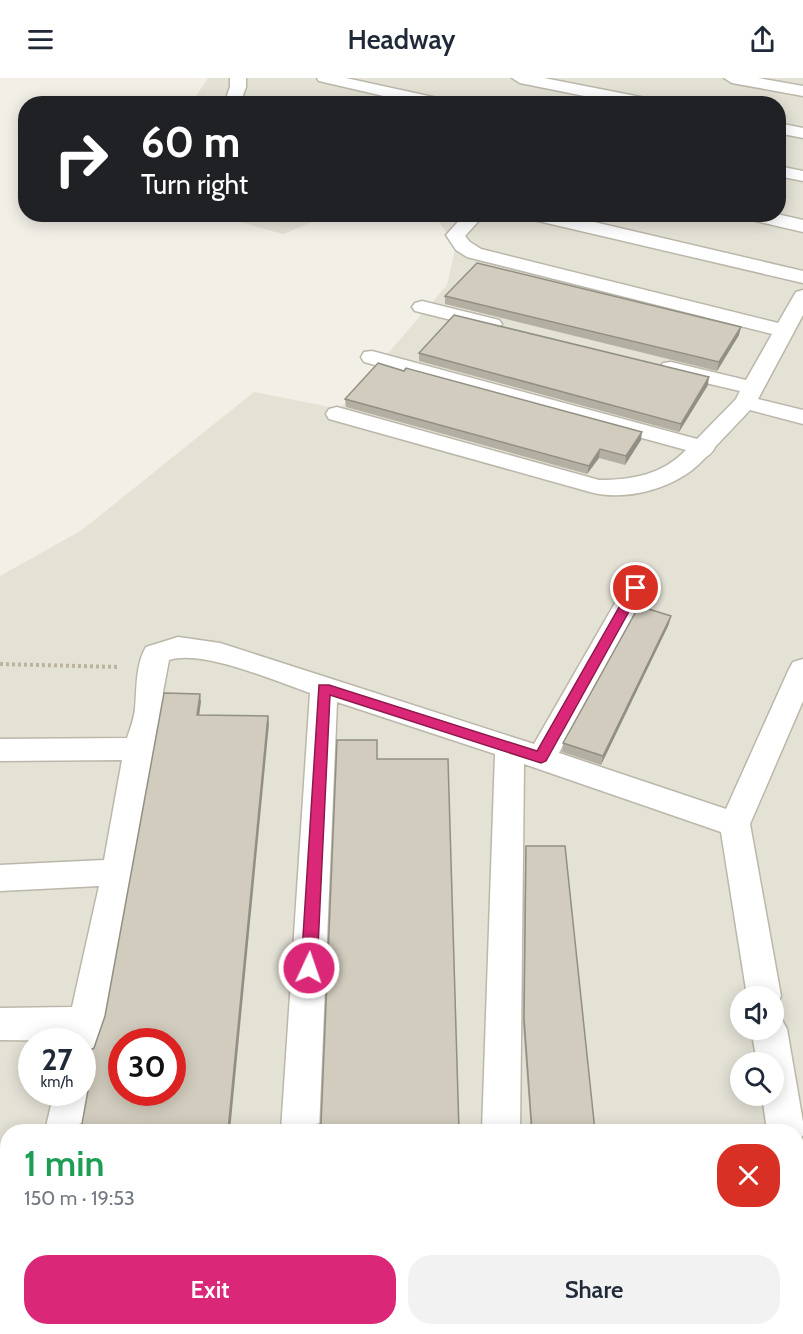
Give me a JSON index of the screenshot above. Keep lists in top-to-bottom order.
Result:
{
  "page": {
    "header": "Headway",
    "turn": ["60 m", "Turn right"],
    "speed": "27 km/h",
    "limit": "30",
    "heading": ["1 min", "150 m · 19:53"],
    "buttons": ["Exit", "Share"]
  }
}
